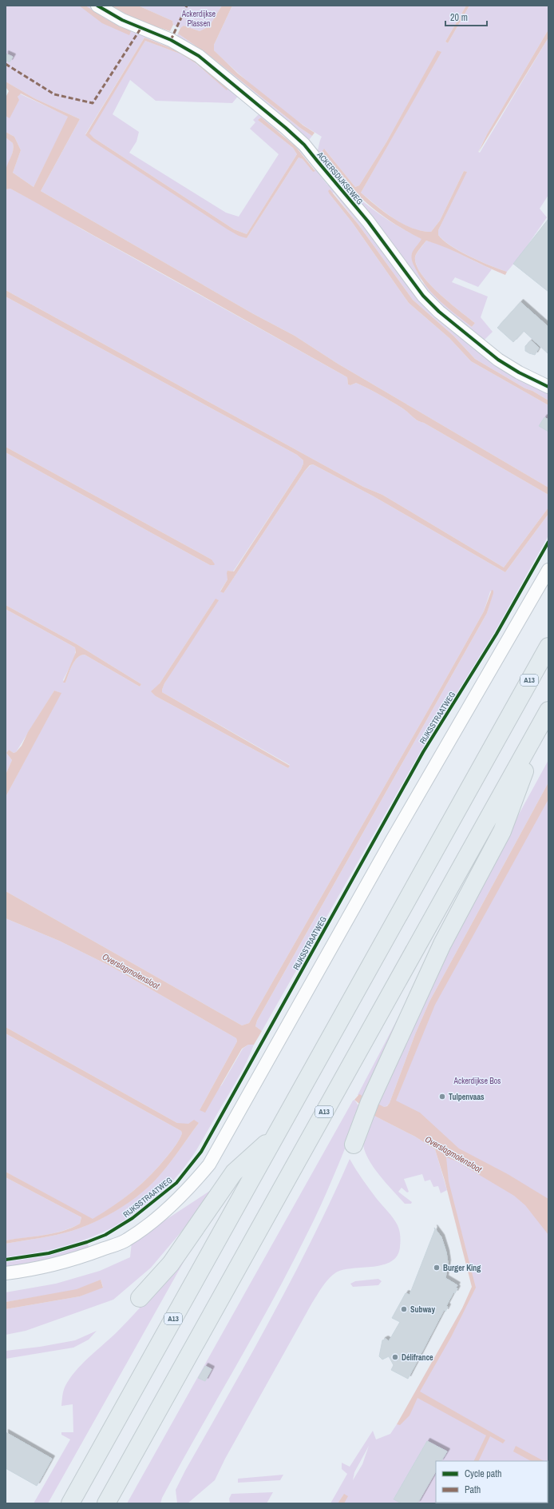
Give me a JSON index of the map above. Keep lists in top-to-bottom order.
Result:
{
  "streets": {
    "highway": ["A13"],
    "street": ["ACKERSDIJKSEWEG"],
    "cycle path": ["RIJKSSTRAATWEG"]
  },
  "water": ["Overslagmolensloot"],
  "parks": ["Ackerdijkse Plassen", "Ackerdijkse Bos"],
  "places": [
    "Tulpenvaas",
    "Burger King",
    "Subway",
    "Délifrance"
  ],
  "legend": ["Cycle path", "Path"],
  "scale_bar": "20 m"
}
